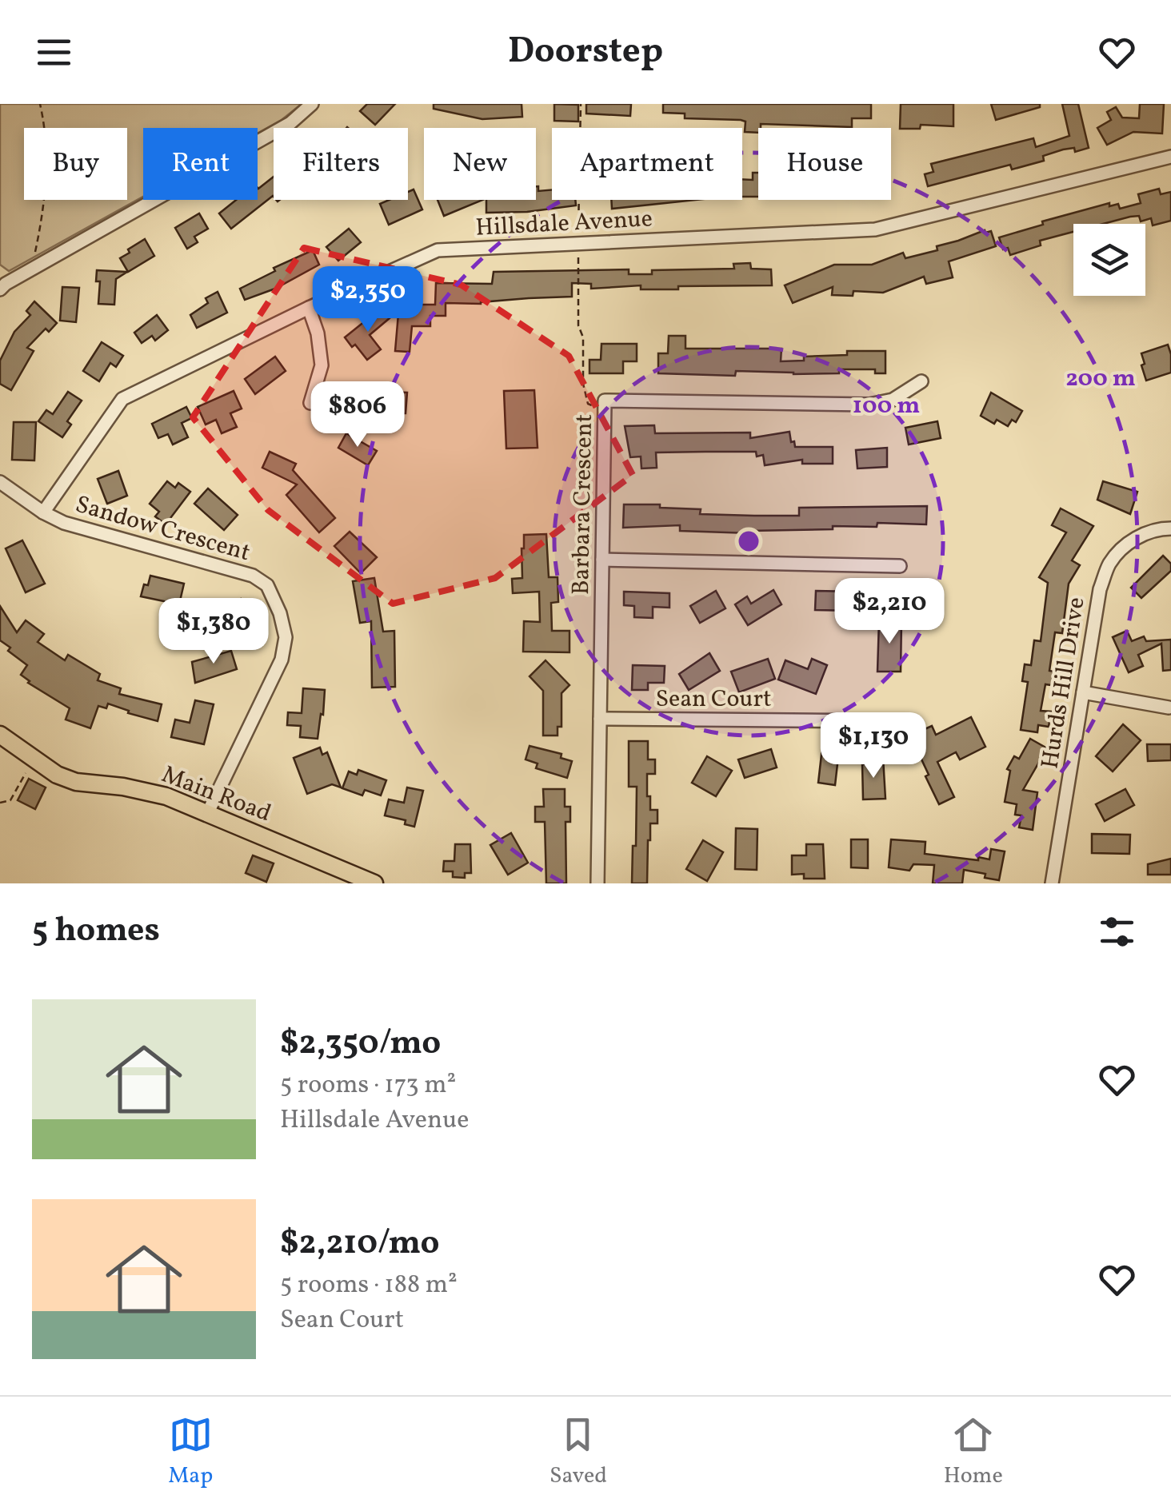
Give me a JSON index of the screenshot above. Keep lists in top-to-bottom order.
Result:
{
  "streets": {
    "main road": ["Main Road"],
    "street": [
      "Hillsdale Avenue",
      "Barbara Crescent",
      "Sandow Crescent",
      "Hurds Hill Drive",
      "Sean Court"
    ]
  },
  "crossings": [
    ["Hillsdale Avenue", "Sandow Crescent"],
    ["Barbara Crescent", "Sean Court"],
    ["Sandow Crescent", "Main Road"]
  ],
  "page": {
    "header": "Doorstep",
    "chip": [
      "Buy",
      "Rent",
      "Filters",
      "New",
      "Apartment",
      "House"
    ],
    "price": [
      "$2,350",
      "$806",
      "$2,210",
      "$1,380",
      "$1,130"
    ],
    "heading": "5 homes",
    "list": [
      {
        "name": "$2,350/mo",
        "note": "5 rooms · 173 m² · Hillsdale Avenue"
      },
      {
        "name": "$2,210/mo",
        "note": "5 rooms · 188 m² · Sean Court"
      }
    ],
    "tabs": ["Map", "Saved", "Home"]
  },
  "rings": ["200 m", "100 m"]
}
